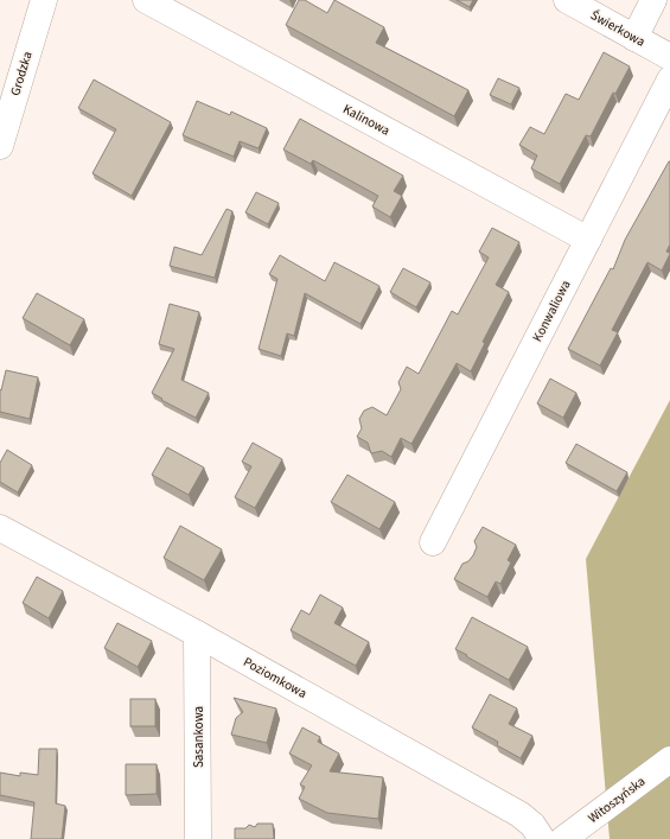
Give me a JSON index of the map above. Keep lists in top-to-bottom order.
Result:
{
  "streets": {
    "street": [
      "Świerkowa",
      "Grodzka",
      "Kalinowa",
      "Konwaliowa",
      "Poziomkowa",
      "Sasankowa",
      "Witoszyńska"
    ]
  },
  "crossings": [
    ["Kalinowa", "Konwaliowa"],
    ["Poziomkowa", "Sasankowa"]
  ]
}
